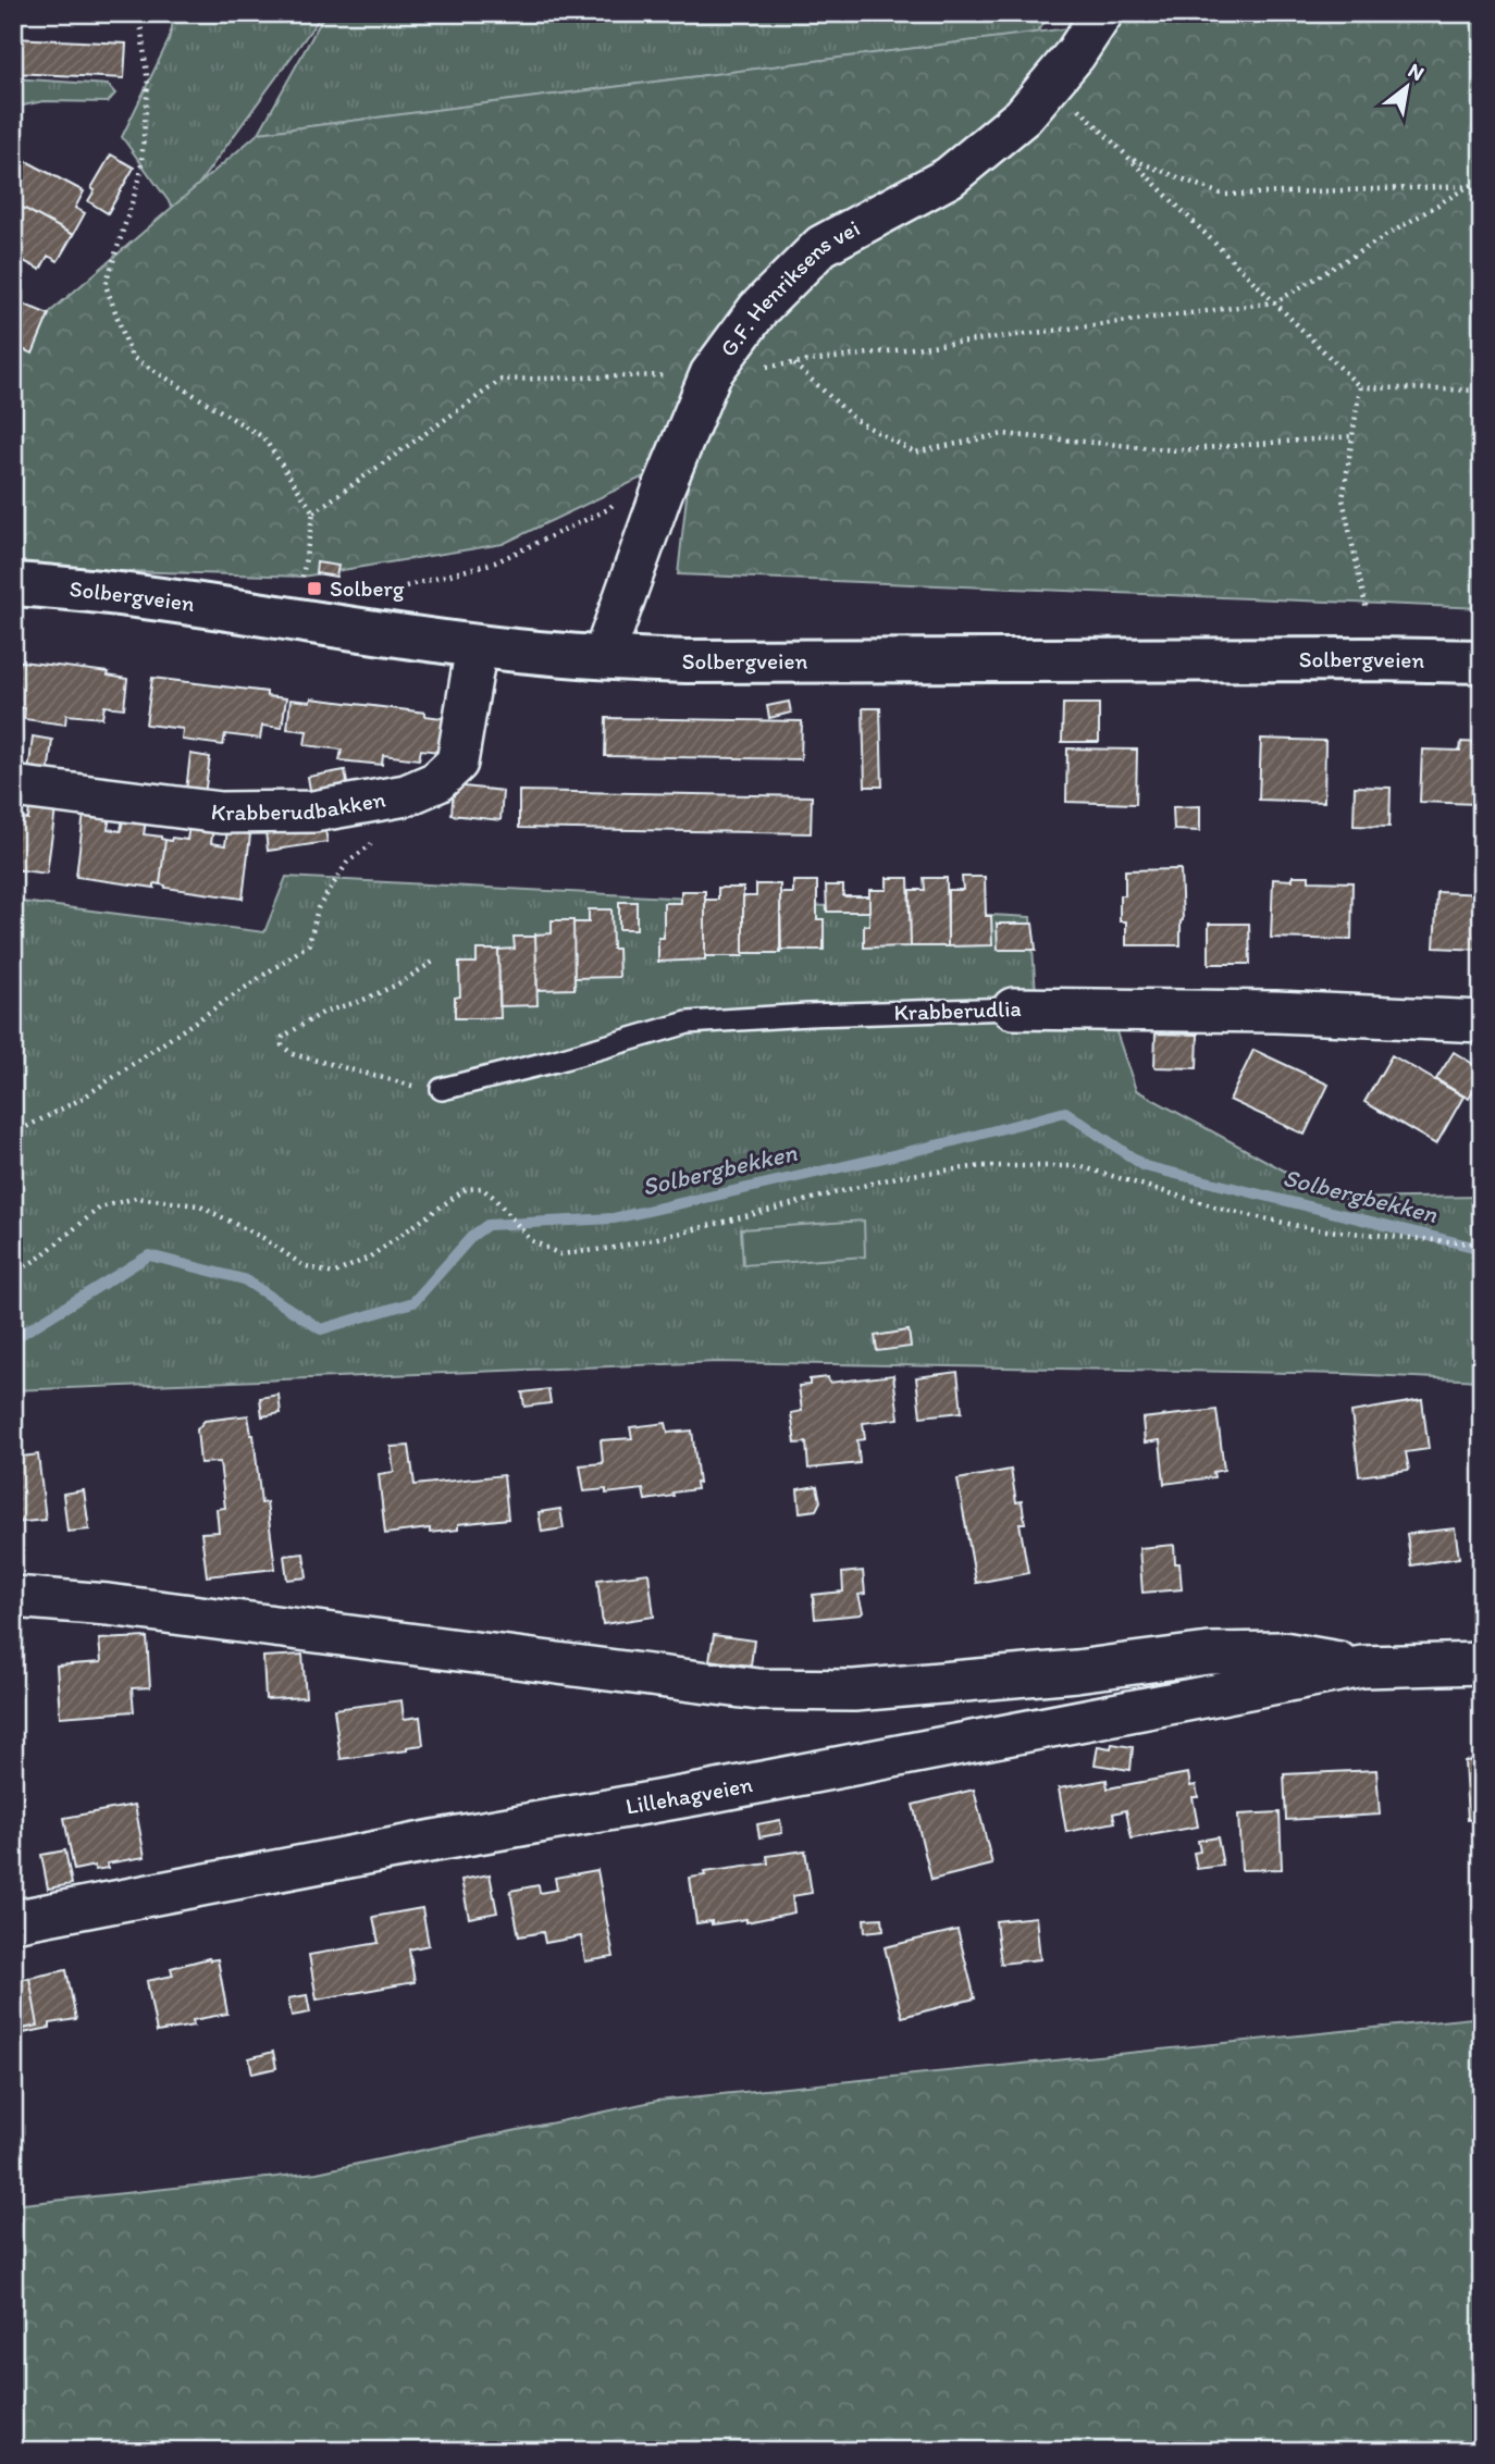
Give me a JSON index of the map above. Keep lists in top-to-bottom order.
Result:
{
  "streets": {
    "street": [
      "G.F. Henriksens vei",
      "Solbergveien",
      "Krabberudbakken",
      "Krabberudlia",
      "Lillehagveien"
    ]
  },
  "crossings": [
    ["G.F. Henriksens vei", "Solbergveien"],
    ["Solbergveien", "Krabberudbakken"]
  ],
  "water": ["Solbergbekken"],
  "places": {
    "transit": ["Solberg"]
  },
  "north": "top right"
}
